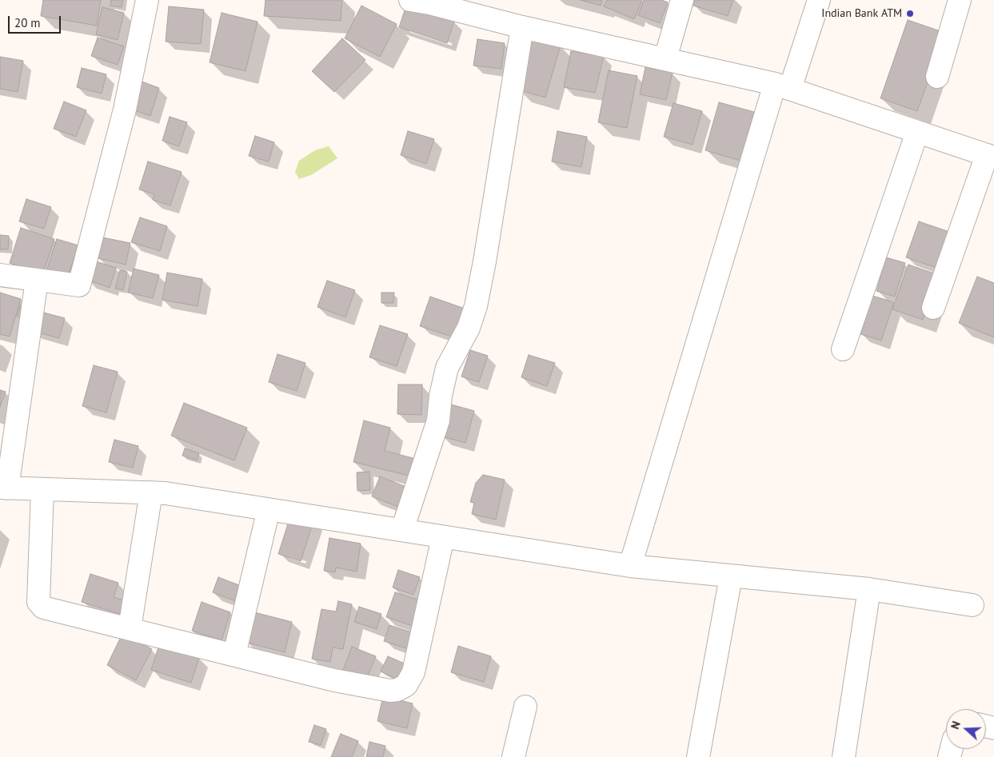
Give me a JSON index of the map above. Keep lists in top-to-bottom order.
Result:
{
  "places": ["Indian Bank ATM"],
  "scale_bar": "20 m",
  "north": "left"
}
